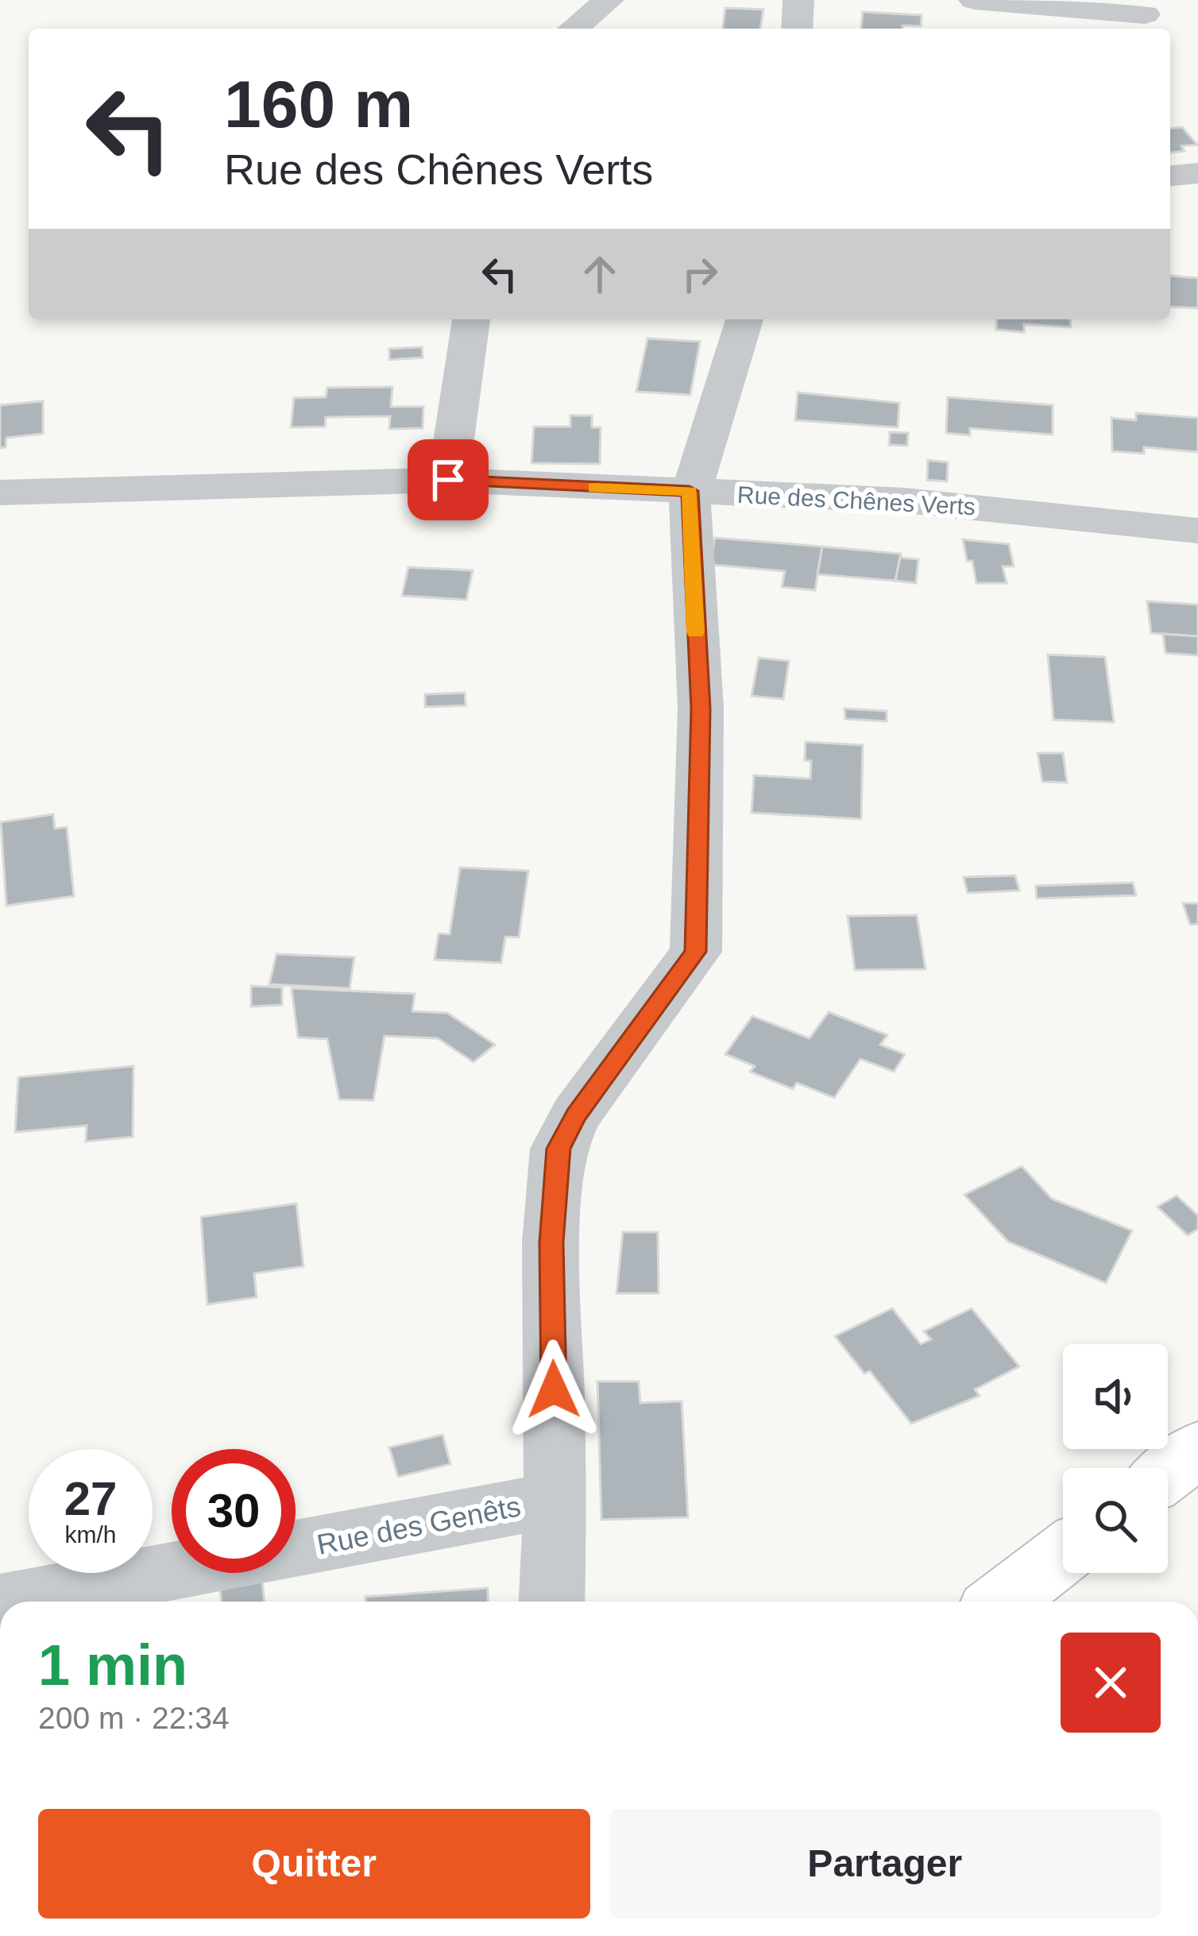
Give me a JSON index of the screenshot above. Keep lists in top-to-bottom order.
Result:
{
  "streets": {
    "street": ["Rue des Chênes Verts", "Rue des Genêts"]
  },
  "page": {
    "turn": ["160 m", "Rue des Chênes Verts"],
    "speed": "27 km/h",
    "limit": "30",
    "heading": ["1 min", "200 m · 22:34"],
    "buttons": ["Quitter", "Partager"]
  }
}
